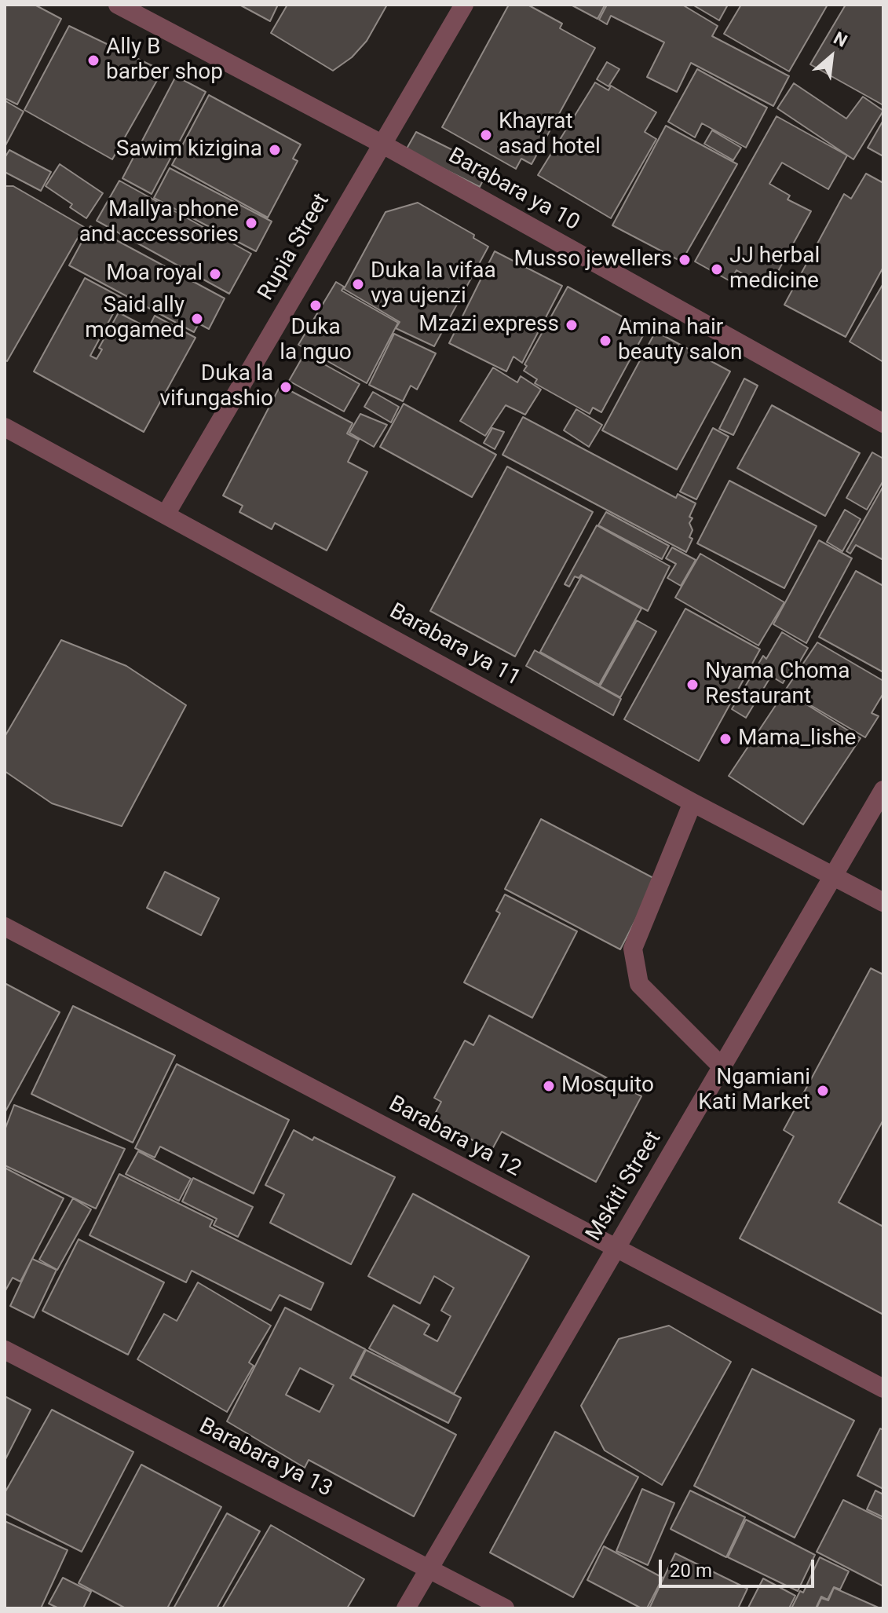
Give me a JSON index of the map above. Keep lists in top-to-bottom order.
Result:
{
  "streets": {
    "street": [
      "Barabara ya 10",
      "Rupia Street",
      "Barabara ya 11",
      "Barabara ya 12",
      "Mskiti Street",
      "Barabara ya 13"
    ]
  },
  "crossings": [
    ["Barabara ya 10", "Rupia Street"],
    ["Rupia Street", "Barabara ya 11"],
    ["Barabara ya 11", "Mskiti Street"],
    ["Barabara ya 12", "Mskiti Street"],
    ["Mskiti Street", "Barabara ya 13"]
  ],
  "places": [
    "Ally B barber shop",
    "Khayrat asad hotel",
    "Sawim kizigina",
    "Mallya phone and accessories",
    "Musso jewellers",
    "JJ herbal medicine",
    "Moa royal",
    "Duka la vifaa vya ujenzi",
    "Duka la nguo",
    "Said ally mogamed",
    "Mzazi express",
    "Amina hair beauty salon",
    "Duka la vifungashio",
    "Nyama Choma Restaurant",
    "Mama_lishe",
    "Mosquito",
    "Ngamiani Kati Market"
  ],
  "scale_bar": "20 m",
  "north": "top right"
}
